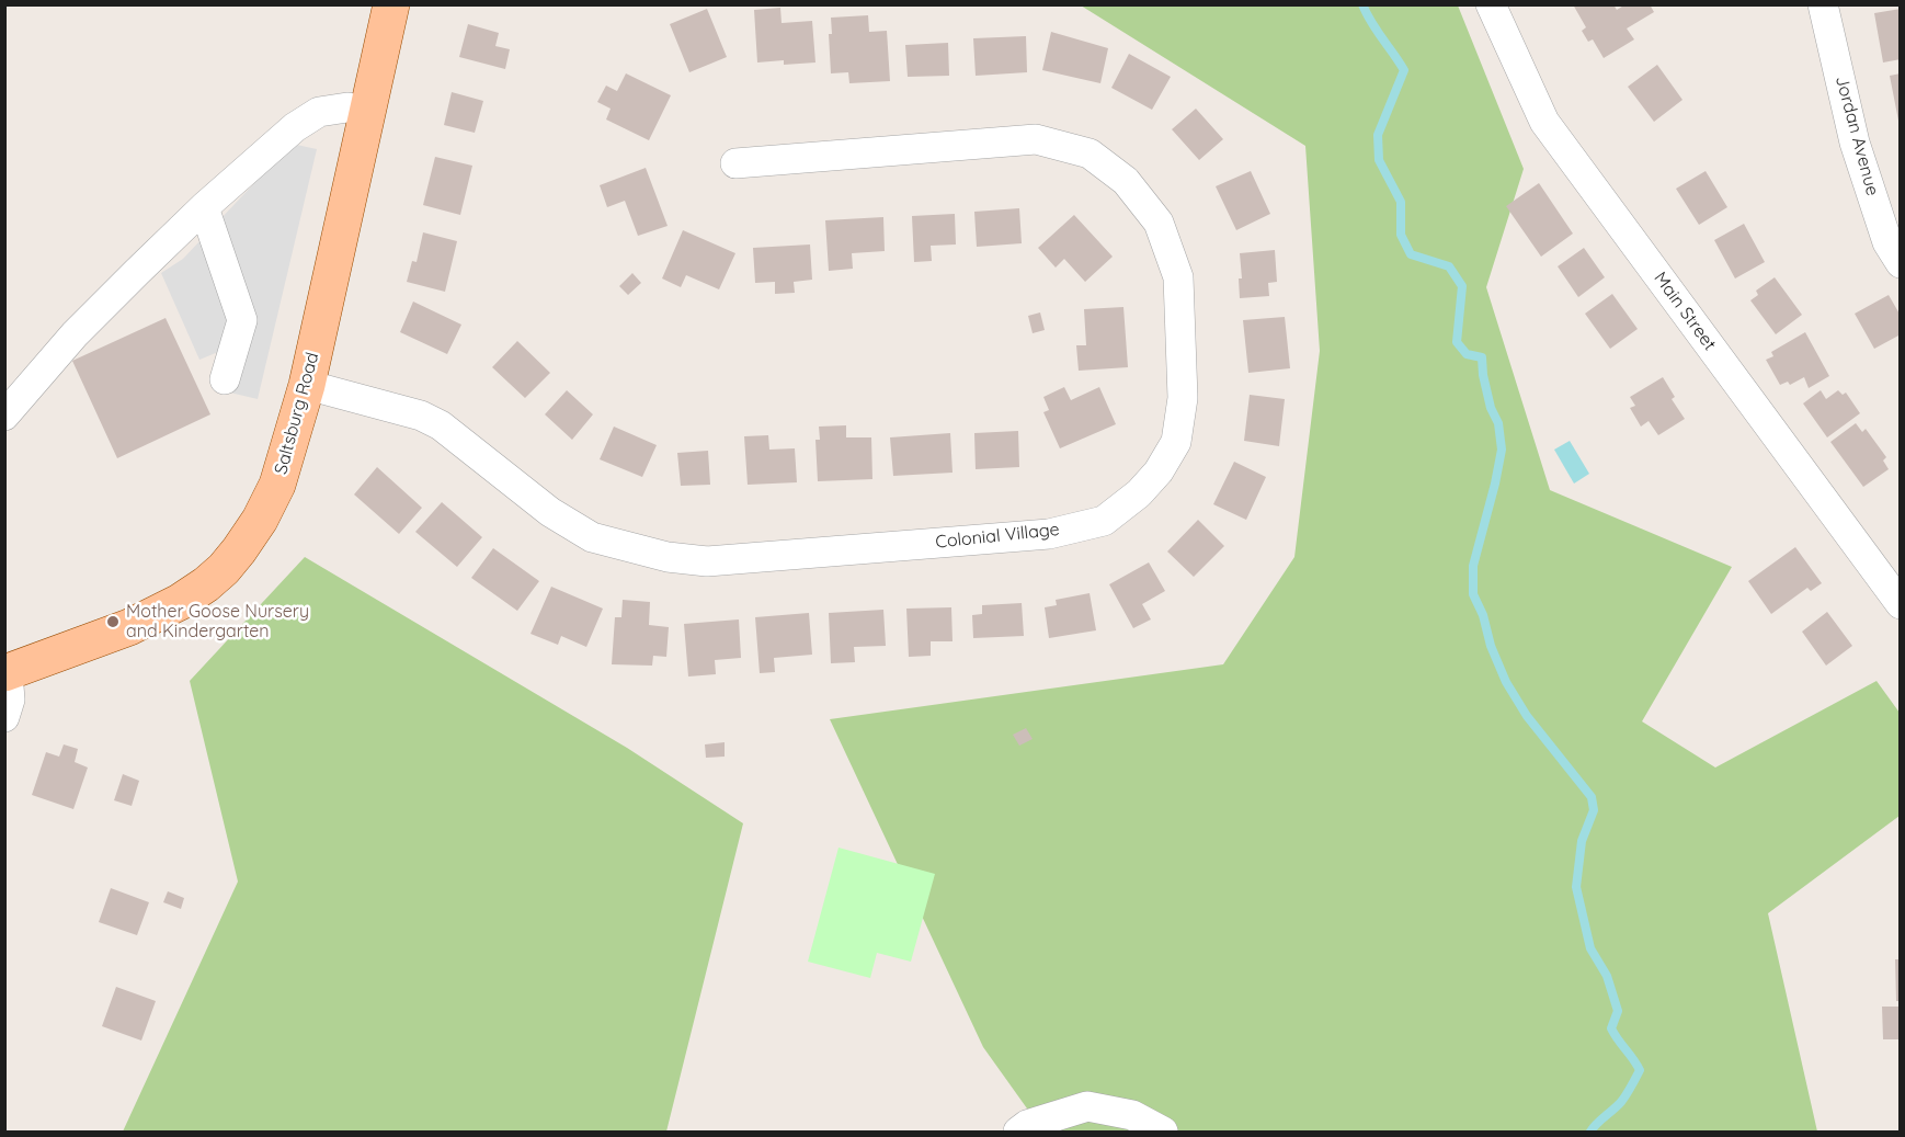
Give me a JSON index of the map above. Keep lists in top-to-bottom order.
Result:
{
  "streets": {
    "main road": ["Saltsburg Road"],
    "street": ["Jordan Avenue", "Main Street", "Colonial Village"]
  },
  "crossings": [
    ["Saltsburg Road", "Colonial Village"]
  ],
  "places": ["Mother Goose Nursery and Kindergarten"]
}
